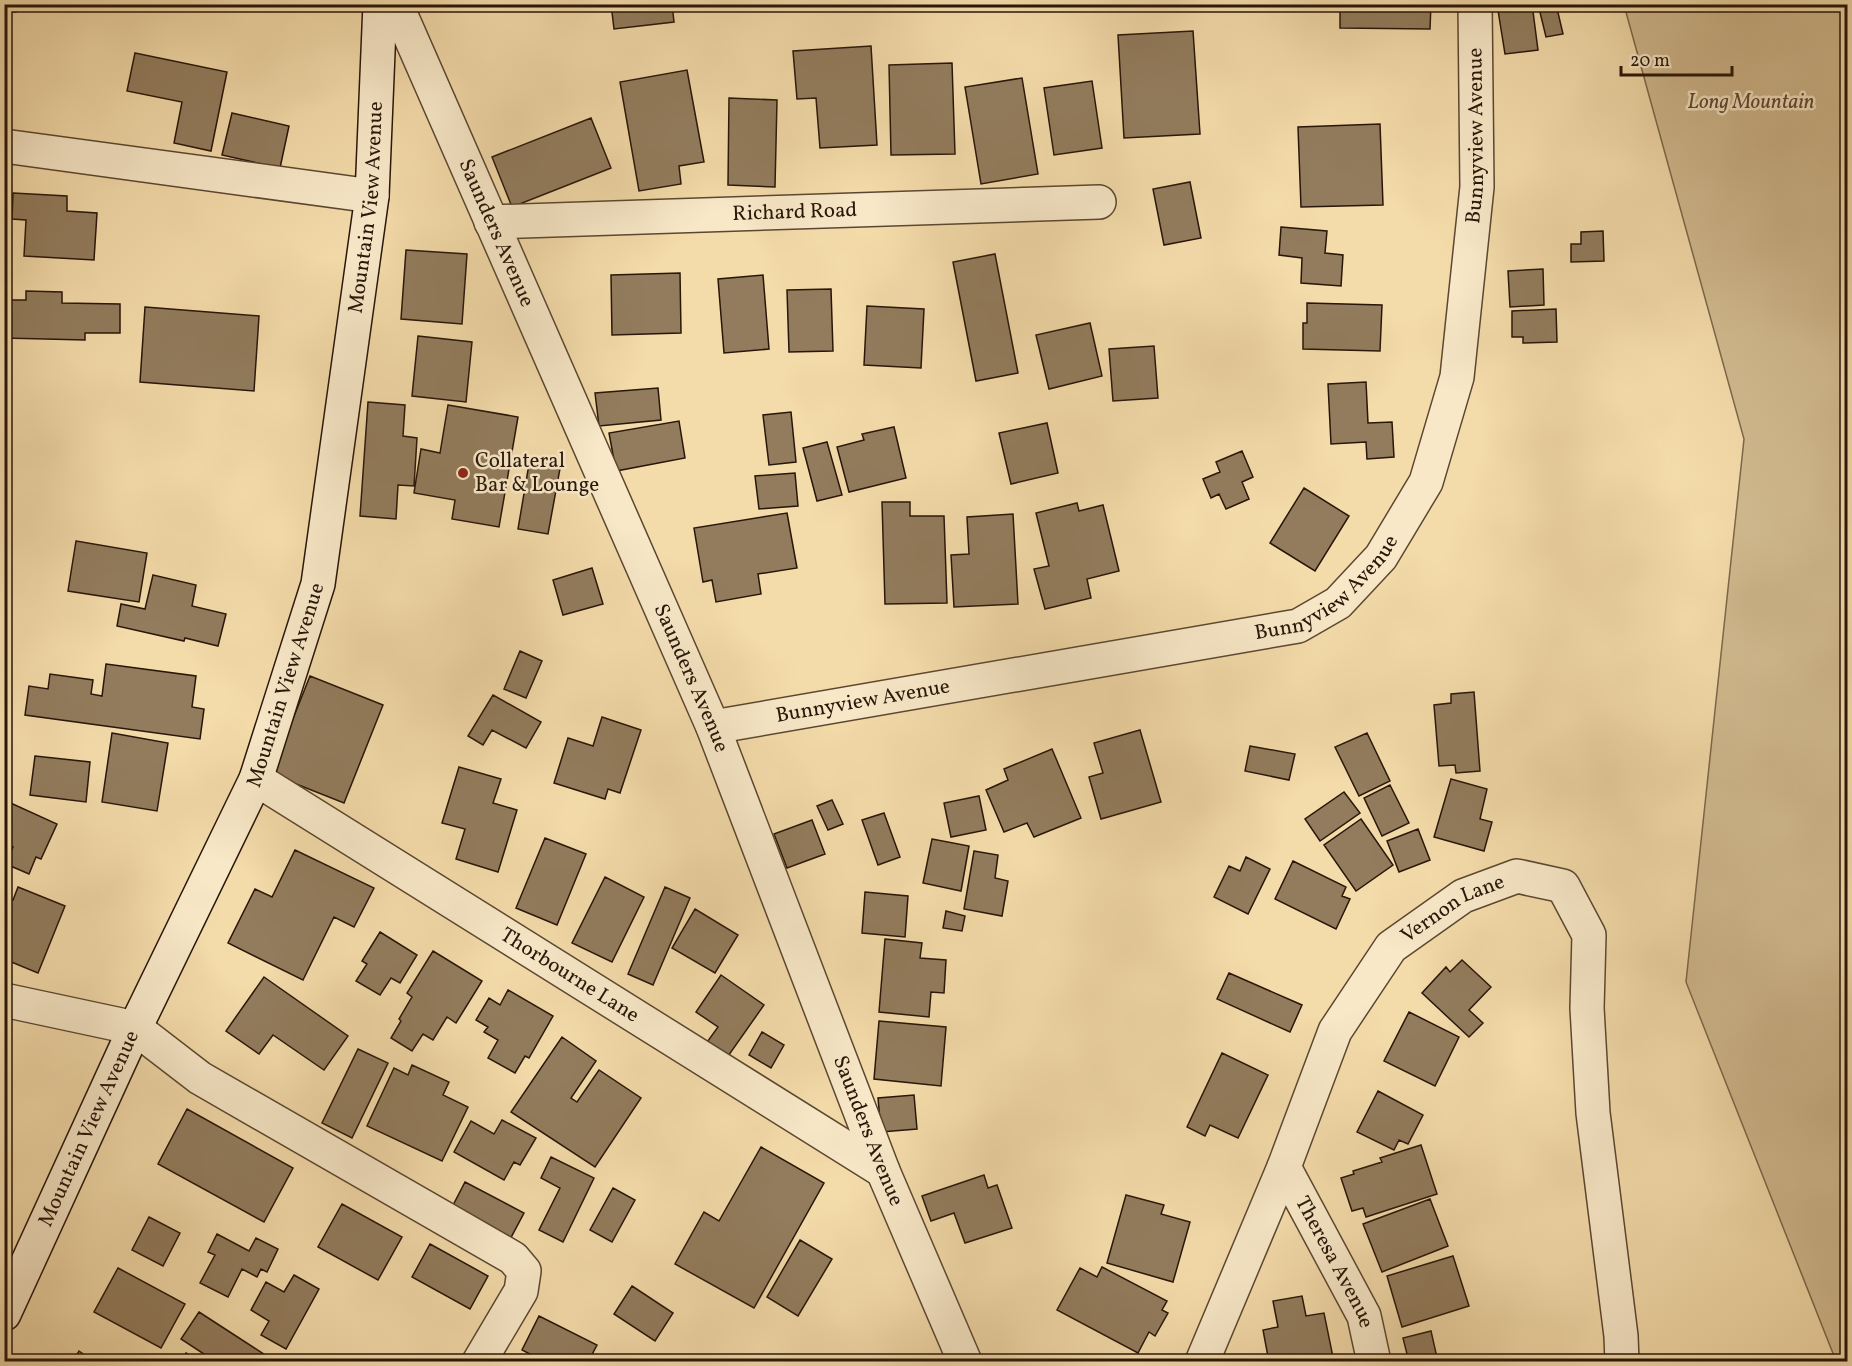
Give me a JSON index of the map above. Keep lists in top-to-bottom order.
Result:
{
  "streets": {
    "street": [
      "Bunnyview Avenue",
      "Mountain View Avenue",
      "Richard Road",
      "Saunders Avenue",
      "Vernon Lane",
      "Thorbourne Lane",
      "Theresa Avenue"
    ]
  },
  "crossings": [
    ["Bunnyview Avenue", "Saunders Avenue"],
    ["Mountain View Avenue", "Thorbourne Lane"],
    ["Richard Road", "Saunders Avenue"],
    ["Saunders Avenue", "Thorbourne Lane"],
    ["Vernon Lane", "Theresa Avenue"]
  ],
  "parks": ["Long Mountain"],
  "places": ["Collateral Bar & Lounge"],
  "scale_bar": "20 m"
}
